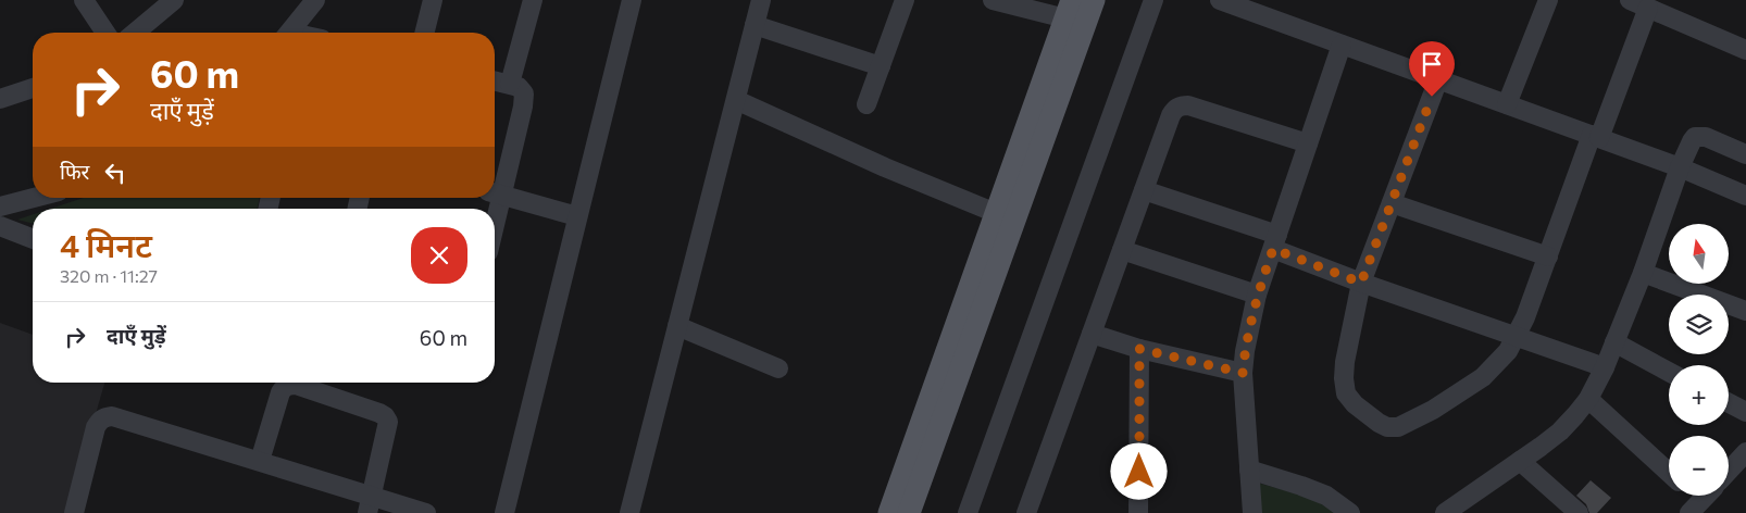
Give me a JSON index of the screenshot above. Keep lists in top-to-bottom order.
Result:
{
  "north": "top",
  "page": {
    "turn": ["60 m", "दाएँ मुड़ें"],
    "then": "फिर",
    "heading": ["4 मिनट", "320 m · 11:27"],
    "map_buttons": ["+", "−"],
    "list": [
      {
        "name": "दाएँ मुड़ें",
        "value": "60 m"
      }
    ]
  }
}
